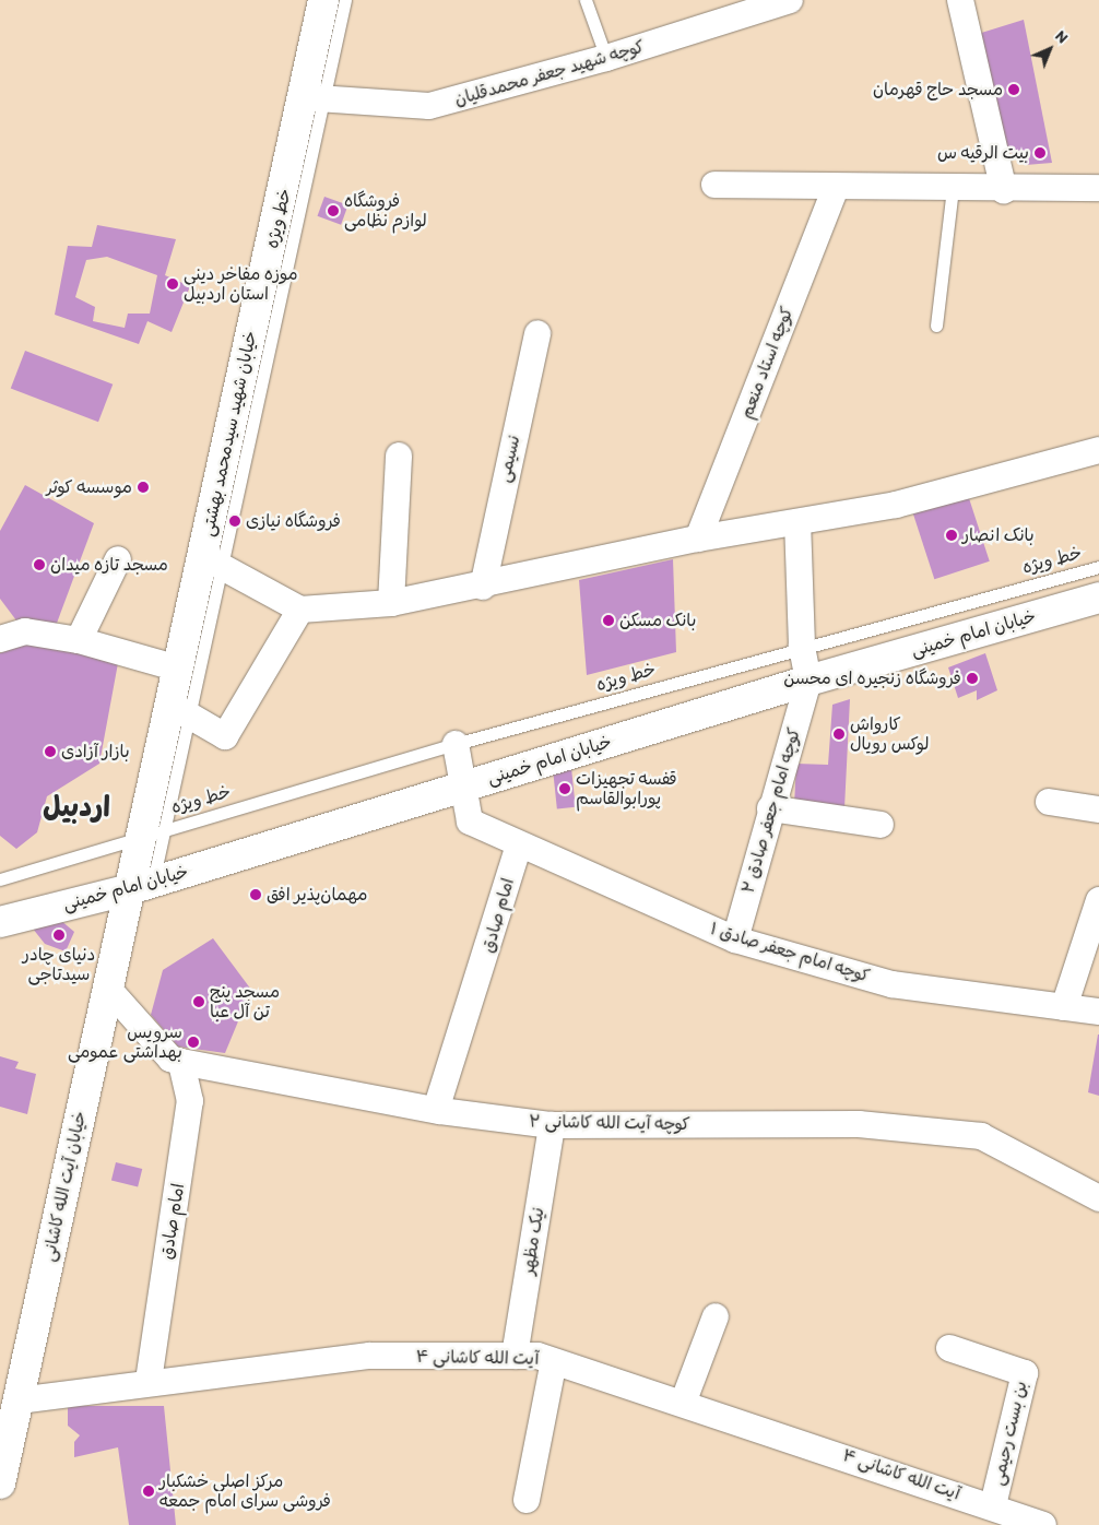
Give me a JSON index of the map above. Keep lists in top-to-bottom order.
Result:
{
  "streets": {
    "main road": ["خیابان شهید سیدمحمد بهشتی", "خیابان امام خمینی", "خیابان آیت الله کاشانی"],
    "street": [
      "کوچه شهید جعفر محمدقلیان",
      "کوچه استاد منعم",
      "نسیمی",
      "کوچه امام جعفر صادق ۲",
      "امام صادق",
      "کوچه امام جعفر صادق ۱",
      "کوچه آیت الله کاشانی ۲",
      "نیک مظهر",
      "آیت الله کاشانی ۴",
      "بن بست رحیمی"
    ],
    "lane": ["خط ویژه"]
  },
  "crossings": [
    ["کوچه شهید جعفر محمدقلیان", "خیابان شهید سیدمحمد بهشتی"],
    ["خط ویژه", "خیابان شهید سیدمحمد بهشتی"],
    ["خیابان شهید سیدمحمد بهشتی", "خیابان امام خمینی"],
    ["خیابان شهید سیدمحمد بهشتی", "خیابان آیت الله کاشانی"],
    ["خیابان امام خمینی", "کوچه امام جعفر صادق ۲"],
    ["خیابان امام خمینی", "کوچه امام جعفر صادق ۱"],
    ["خیابان امام خمینی", "خیابان آیت الله کاشانی"],
    ["کوچه امام جعفر صادق ۲", "کوچه امام جعفر صادق ۱"],
    ["امام صادق", "کوچه امام جعفر صادق ۱"],
    ["امام صادق", "کوچه آیت الله کاشانی ۲"],
    ["امام صادق", "آیت الله کاشانی ۴"],
    ["کوچه آیت الله کاشانی ۲", "خیابان آیت الله کاشانی"],
    ["کوچه آیت الله کاشانی ۲", "نیک مظهر"],
    ["خیابان آیت الله کاشانی", "آیت الله کاشانی ۴"],
    ["نیک مظهر", "آیت الله کاشانی ۴"],
    ["آیت الله کاشانی ۴", "بن بست رحیمی"]
  ],
  "districts": ["اردبیل"],
  "places": [
    "مسجد حاج قهرمان",
    "بیت الرقیه س",
    "فروشگاه لوازم نظامی",
    "موزه مفاخر دینی استان اردبیل",
    "موسسه کوثر",
    "فروشگاه نیازی",
    "بانک انصار",
    "مسجد تازه میدان",
    "بانک مسکن",
    "فروشگاه زنجیره ای محسن",
    "کارواش لوکس رویال",
    "بازار آزادی",
    "قفسه تجهیزات پورابوالقاسم",
    "مهمان‌پذیر افق",
    "دنیای چادر سیدتاجی",
    "مسجد پنج تن آل عبا",
    "سرویس بهداشتی عمومی",
    "مرکز اصلی خشکبار فروشی سرای امام جمعه"
  ],
  "north": "top right"
}
